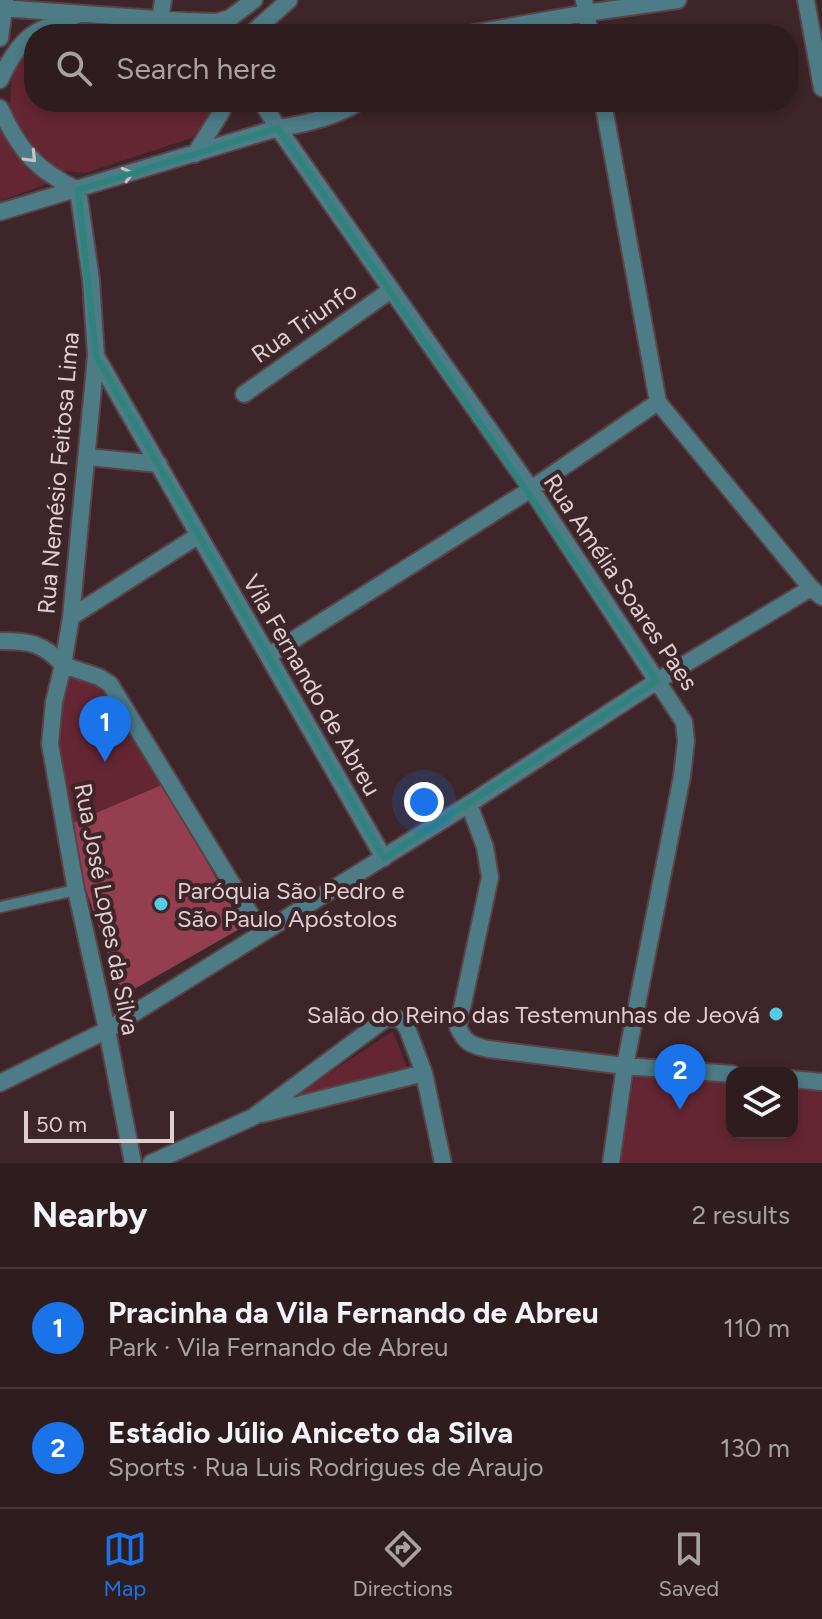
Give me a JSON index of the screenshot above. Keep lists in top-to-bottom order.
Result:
{
  "streets": {
    "street": [
      "Rua Triunfo",
      "Rua Nemésio Feitosa Lima",
      "Rua Amélia Soares Paes",
      "Vila Fernando de Abreu",
      "Rua José Lopes da Silva"
    ]
  },
  "crossings": [
    ["Rua Triunfo", "Rua Amélia Soares Paes"],
    ["Rua Nemésio Feitosa Lima", "Vila Fernando de Abreu"],
    ["Rua Nemésio Feitosa Lima", "Rua José Lopes da Silva"]
  ],
  "places": ["Paróquia São Pedro e São Paulo Apóstolos", "Salão do Reino das Testemunhas de Jeová"],
  "scale_bar": "50 m",
  "page": {
    "search": "Search here",
    "pins": ["1", "2"],
    "scale": "50 m",
    "heading": ["Nearby", "2 results"],
    "list": [
      {
        "mark": "1",
        "name": "Pracinha da Vila Fernando de Abreu",
        "note": "Park · Vila Fernando de Abreu",
        "value": "110 m"
      },
      {
        "mark": "2",
        "name": "Estádio Júlio Aniceto da Silva",
        "note": "Sports · Rua Luis Rodrigues de Araujo",
        "value": "130 m"
      }
    ],
    "nav": ["Map", "Directions", "Saved"]
  }
}
